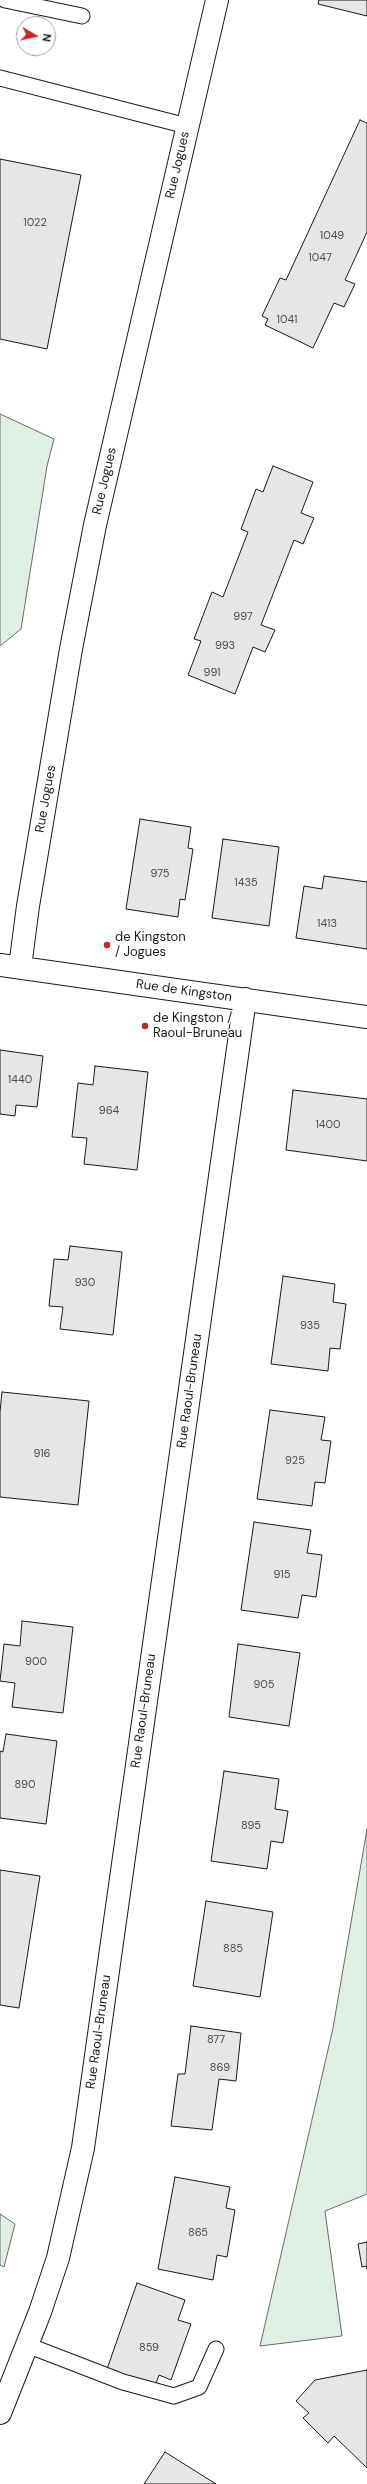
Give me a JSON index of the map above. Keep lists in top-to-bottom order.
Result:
{
  "streets": {
    "street": ["Rue Jogues", "Rue de Kingston", "Rue Raoul-Bruneau"]
  },
  "crossings": [
    ["Rue Jogues", "Rue de Kingston"],
    ["Rue de Kingston", "Rue Raoul-Bruneau"]
  ],
  "places": ["de Kingston / Jogues", "de Kingston / Raoul-Bruneau"],
  "house_numbers": [
    "1022",
    "1049",
    "1047",
    "1041",
    "997",
    "993",
    "991",
    "975",
    "1435",
    "1413",
    "1440",
    "964",
    "1400",
    "930",
    "935",
    "916",
    "925",
    "915",
    "900",
    "905",
    "890",
    "895",
    "885",
    "877",
    "869",
    "865",
    "859"
  ],
  "north": "right"
}
